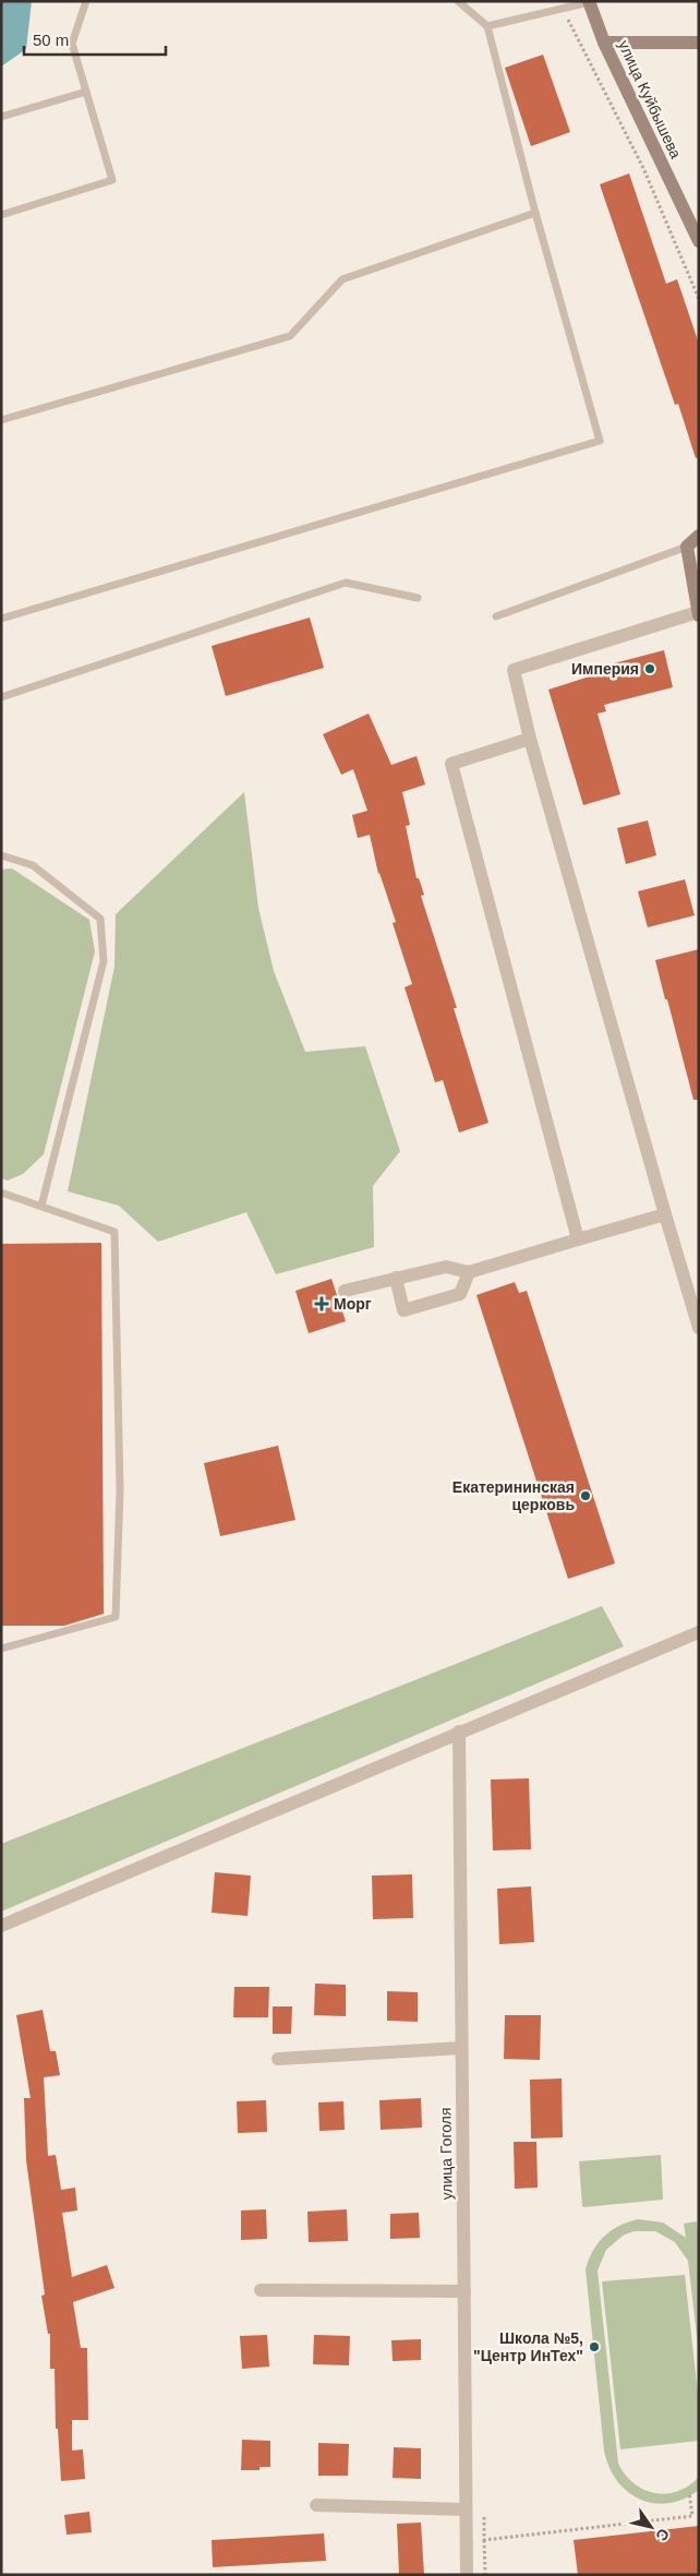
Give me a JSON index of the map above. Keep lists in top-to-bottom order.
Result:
{
  "streets": {
    "street": ["улица Куйбышева", "улица Гоголя"]
  },
  "places": {
    "other": ["Империя", "Екатерининская церковь", "Школа №5, \"Центр ИнТех\""],
    "health": ["Морг"]
  },
  "scale_bar": "50 m",
  "north": "bottom right"
}
